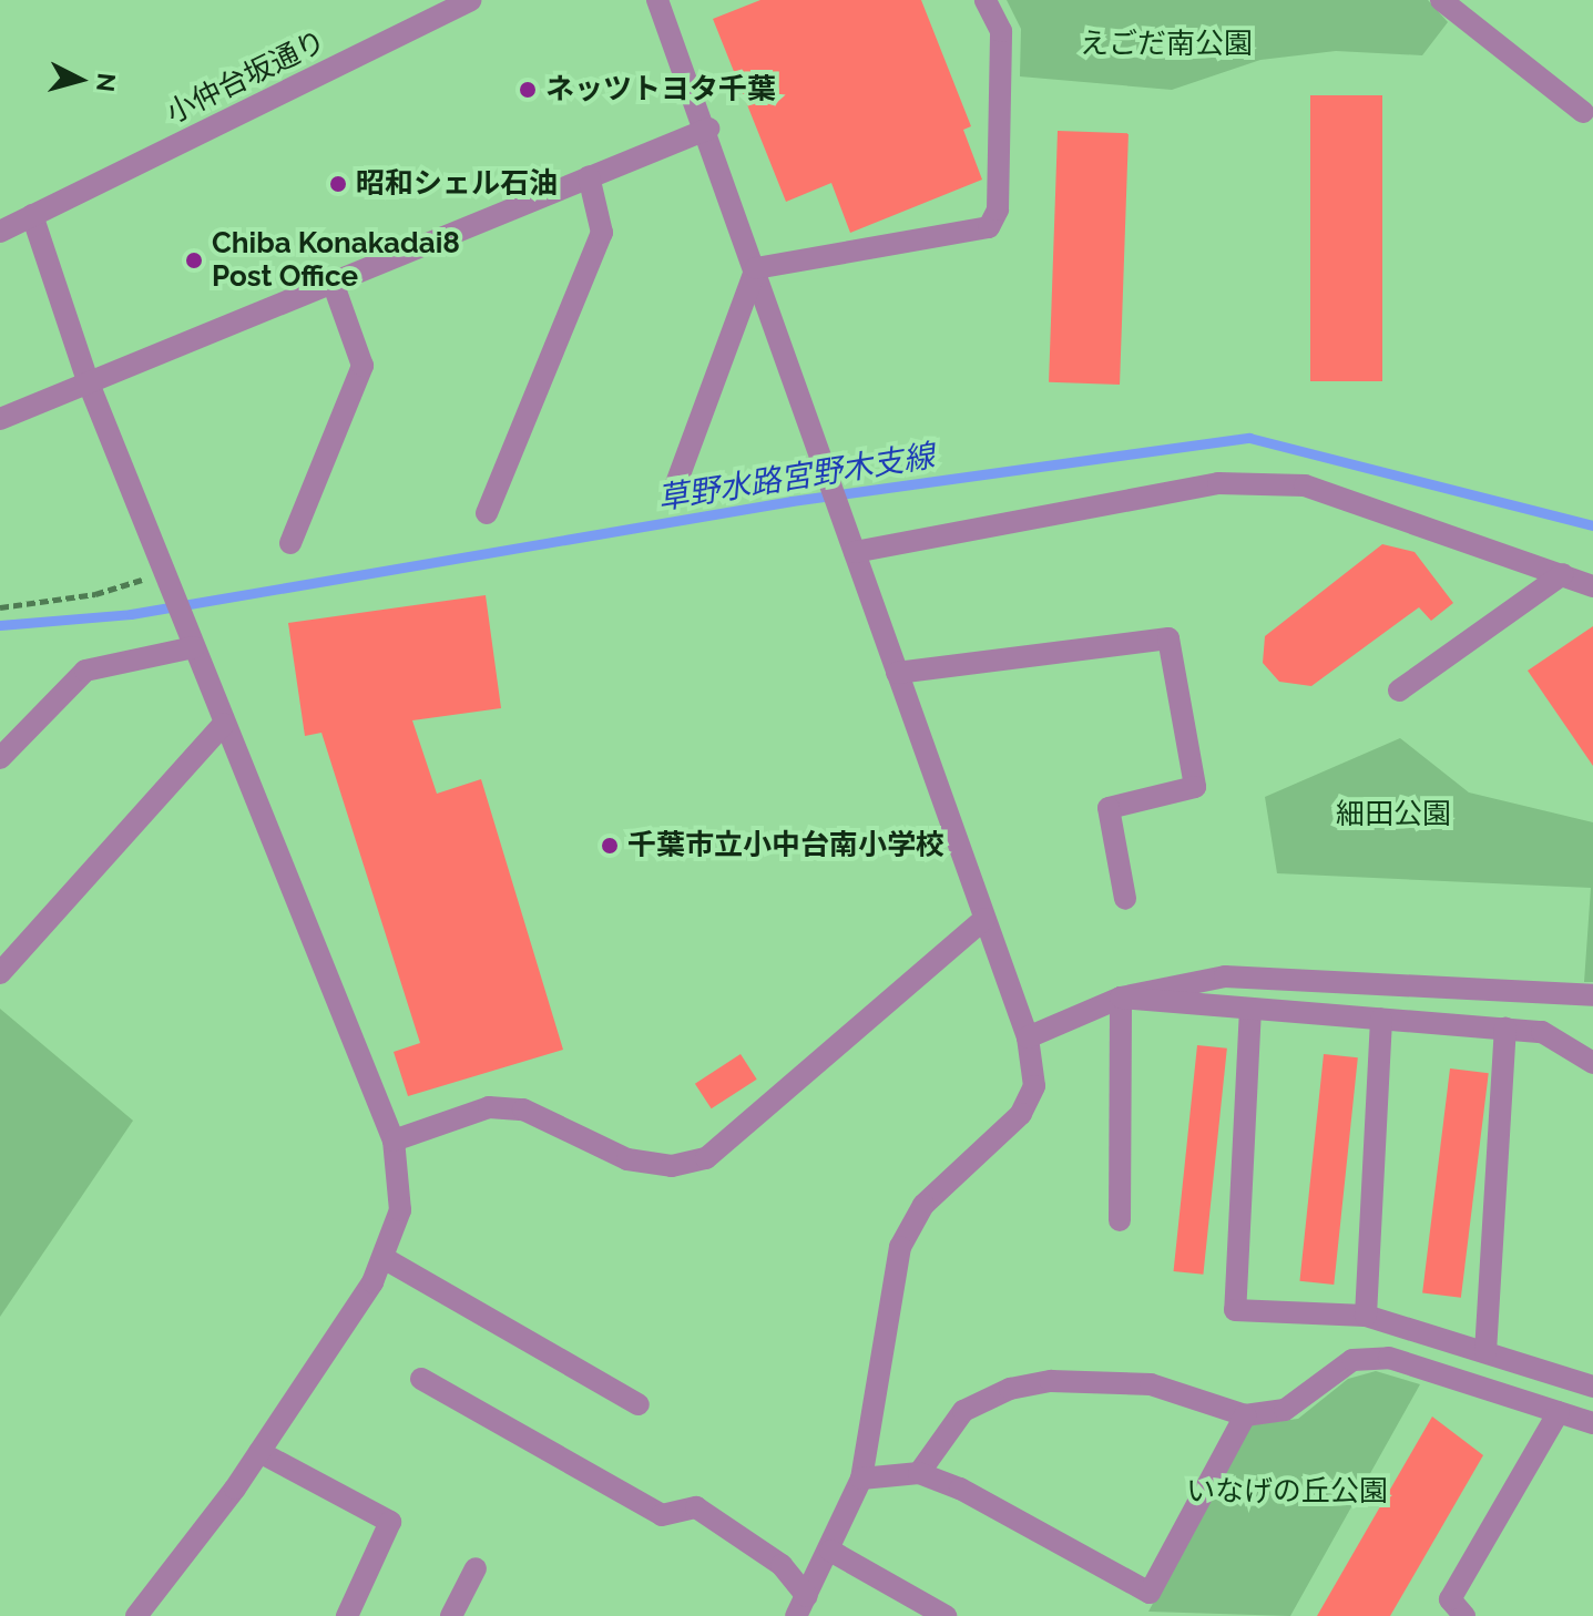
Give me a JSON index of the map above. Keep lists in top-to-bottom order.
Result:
{
  "streets": {
    "street": ["小仲台坂通り"]
  },
  "water": ["草野水路宮野木支線"],
  "parks": ["えごだ南公園", "細田公園", "いなげの丘公園"],
  "places": [
    "ネッツトヨタ千葉",
    "昭和シェル石油",
    "Chiba Konakadai8 Post Office",
    "千葉市立小中台南小学校"
  ],
  "north": "right"
}
